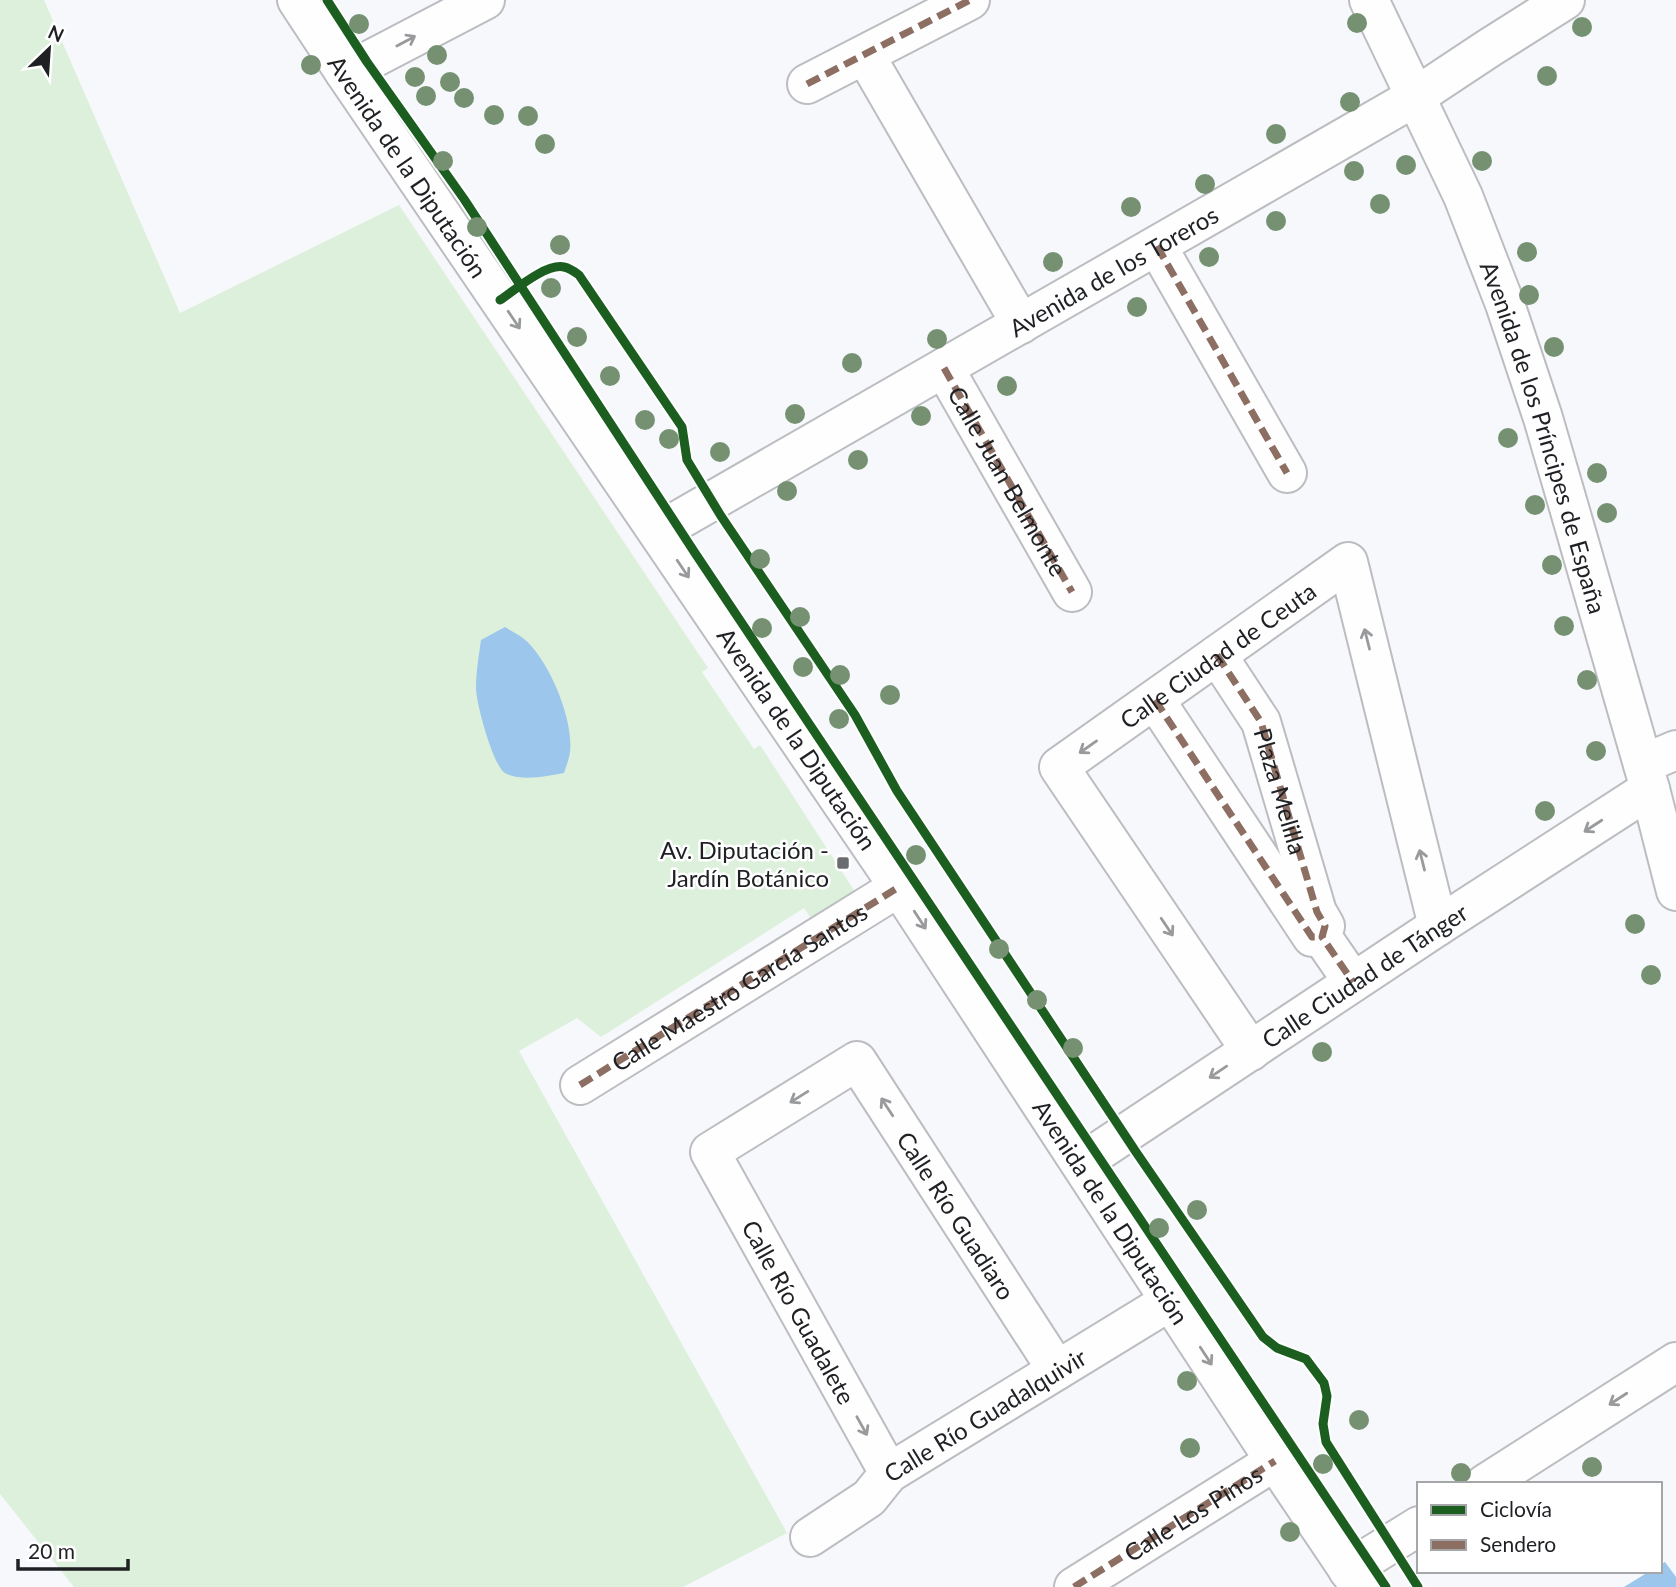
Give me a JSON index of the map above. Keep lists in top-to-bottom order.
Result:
{
  "streets": {
    "street": [
      "Avenida de la Diputación",
      "Avenida de los Toreros",
      "Avenida de los Príncipes de España",
      "Calle Juan Belmonte",
      "Calle Ciudad de Ceuta",
      "Plaza Melilla",
      "Calle Ciudad de Tánger",
      "Calle Maestro García Santos",
      "Calle Río Guadiaro",
      "Calle Río Guadalete",
      "Calle Río Guadalquivir",
      "Calle Los Pinos"
    ]
  },
  "crossings": [
    ["Avenida de la Diputación", "Avenida de los Toreros"],
    ["Avenida de la Diputación", "Calle Ciudad de Tánger"],
    ["Avenida de la Diputación", "Calle Maestro García Santos"],
    ["Avenida de la Diputación", "Calle Río Guadalquivir"],
    ["Avenida de la Diputación", "Calle Los Pinos"],
    ["Avenida de los Toreros", "Avenida de los Príncipes de España"],
    ["Avenida de los Toreros", "Calle Juan Belmonte"],
    ["Avenida de los Príncipes de España", "Calle Ciudad de Tánger"],
    ["Calle Ciudad de Ceuta", "Plaza Melilla"],
    ["Calle Ciudad de Ceuta", "Calle Ciudad de Tánger"],
    ["Plaza Melilla", "Calle Ciudad de Tánger"],
    ["Calle Río Guadiaro", "Calle Río Guadalete"],
    ["Calle Río Guadiaro", "Calle Río Guadalquivir"],
    ["Calle Río Guadalete", "Calle Río Guadalquivir"]
  ],
  "one_way": ["Avenida de la Diputación", "Calle Ciudad de Tánger", "Calle Río Guadalete"],
  "places": {
    "transit": ["Av. Diputación - Jardín Botánico"]
  },
  "legend": ["Ciclovía", "Sendero"],
  "scale_bar": "20 m",
  "north": "top right"
}
